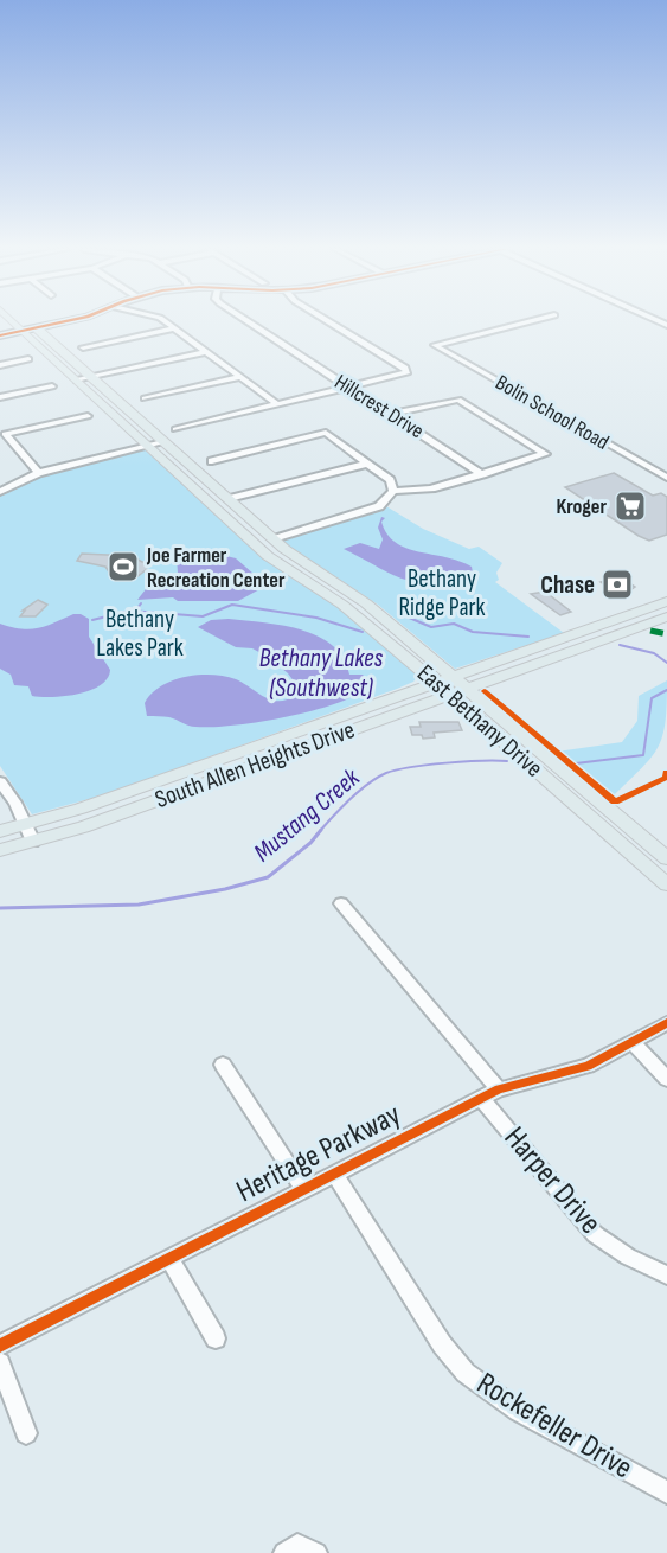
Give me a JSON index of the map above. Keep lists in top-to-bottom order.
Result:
{
  "streets": {
    "main road": ["East Bethany Drive", "South Allen Heights Drive"],
    "street": [
      "Hillcrest Drive",
      "Bolin School Road",
      "Heritage Parkway",
      "Harper Drive",
      "Rockefeller Drive"
    ]
  },
  "crossings": [
    ["East Bethany Drive", "South Allen Heights Drive"],
    ["Heritage Parkway", "Harper Drive"],
    ["Heritage Parkway", "Rockefeller Drive"]
  ],
  "water": ["Bethany Lakes (Southwest)", "Mustang Creek"],
  "parks": ["Bethany Ridge Park", "Bethany Lakes Park"],
  "places": {
    "supermarket": ["Kroger"],
    "sports": ["Joe Farmer Recreation Center"],
    "bank": ["Chase"]
  }
}
